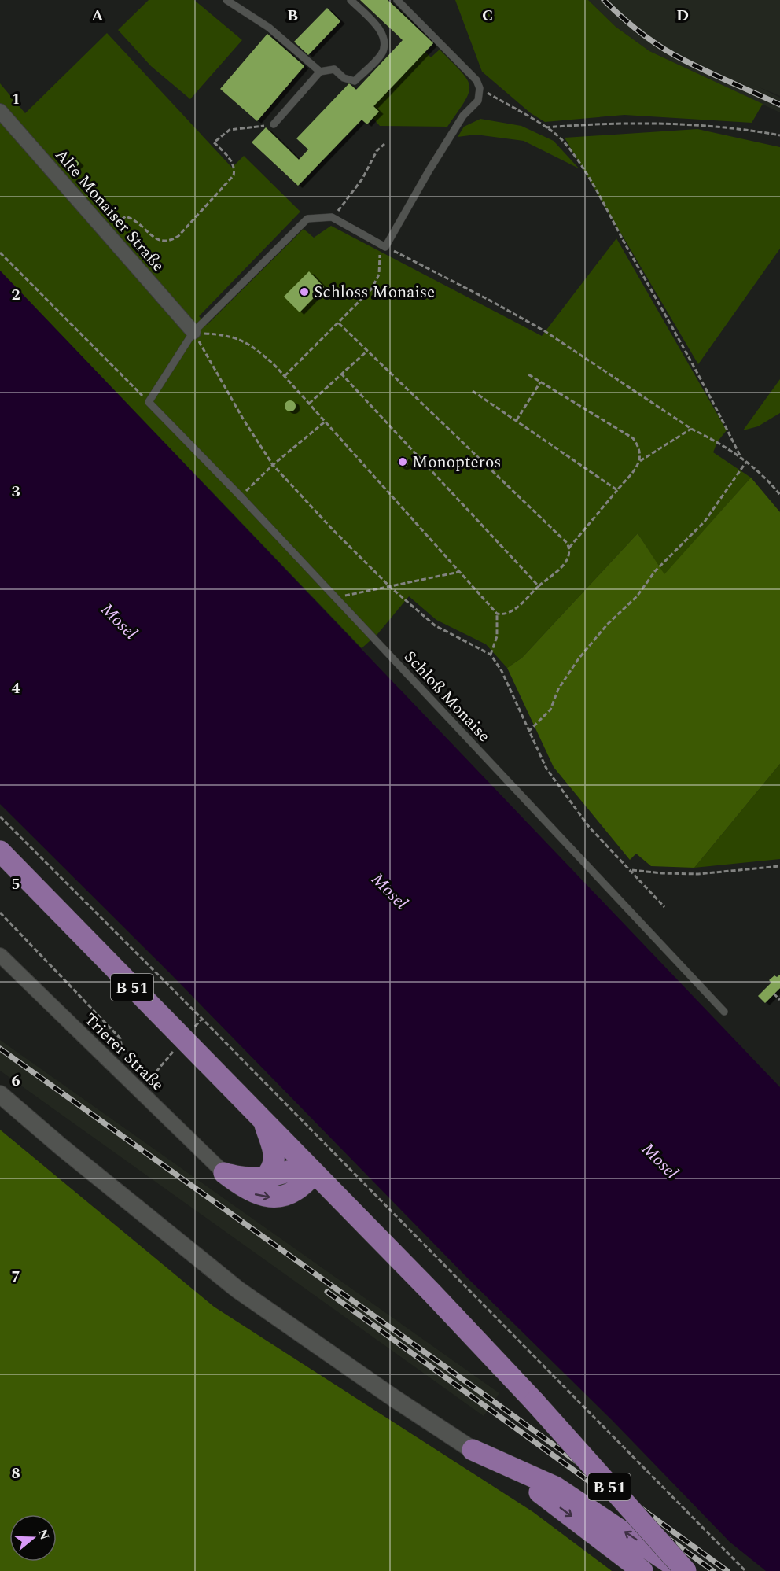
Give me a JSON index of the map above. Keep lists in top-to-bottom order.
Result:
{
  "streets": {
    "main road": ["B 51"],
    "street": ["Alte Monaiser Straße", "Trierer Straße"],
    "lane": ["Schloß Monaise"]
  },
  "water": ["Mosel"],
  "places": ["Schloss Monaise", "Monopteros"],
  "north": "right",
  "grid": {
    "columns": [
      "A",
      "B",
      "C",
      "D"
    ],
    "rows": [
      "1",
      "2",
      "3",
      "4",
      "5",
      "6",
      "7",
      "8"
    ]
  }
}
